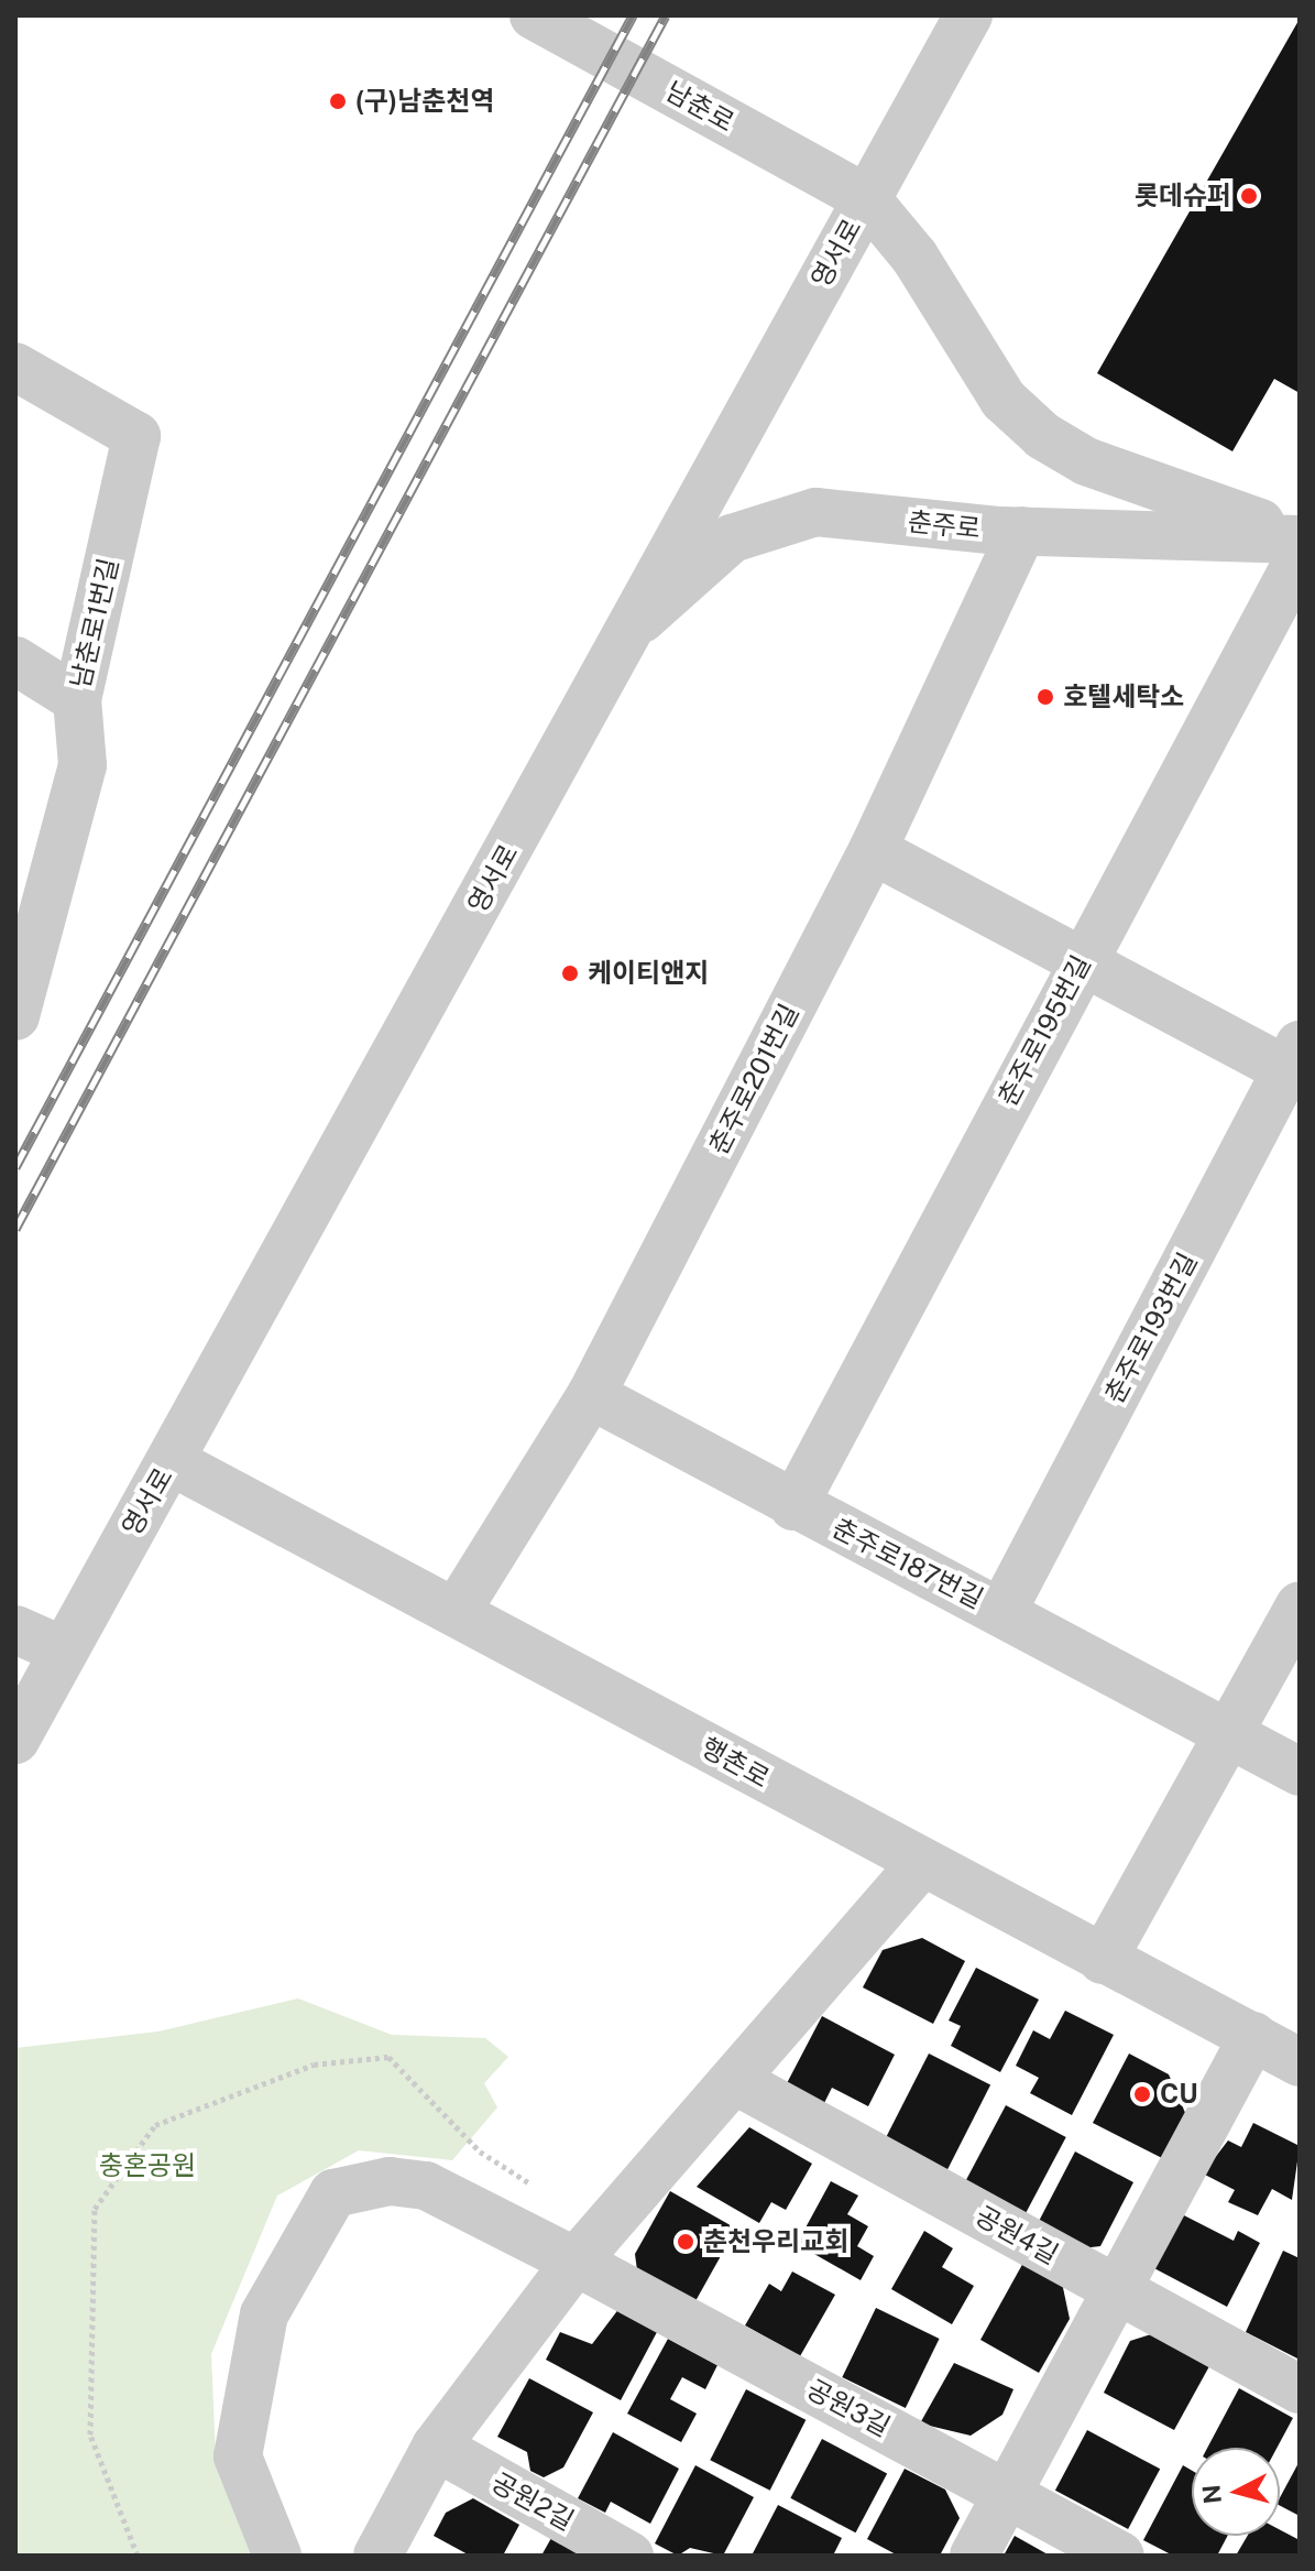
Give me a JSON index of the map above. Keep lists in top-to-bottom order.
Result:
{
  "streets": {
    "street": [
      "남춘로",
      "영서로",
      "춘주로",
      "남춘로1번길",
      "춘주로195번길",
      "춘주로201번길",
      "춘주로193번길",
      "춘주로187번길",
      "행촌로",
      "공원4길",
      "공원3길",
      "공원2길"
    ]
  },
  "crossings": [
    ["남춘로", "영서로"],
    ["영서로", "춘주로"],
    ["영서로", "행촌로"],
    ["춘주로", "춘주로201번길"],
    ["춘주로195번길", "춘주로187번길"],
    ["춘주로201번길", "춘주로187번길"],
    ["춘주로201번길", "행촌로"],
    ["춘주로193번길", "춘주로187번길"]
  ],
  "parks": ["충혼공원"],
  "places": [
    "(구)남춘천역",
    "롯데슈퍼",
    "호텔세탁소",
    "케이티앤지",
    "CU",
    "춘천우리교회"
  ],
  "north": "left"
}
